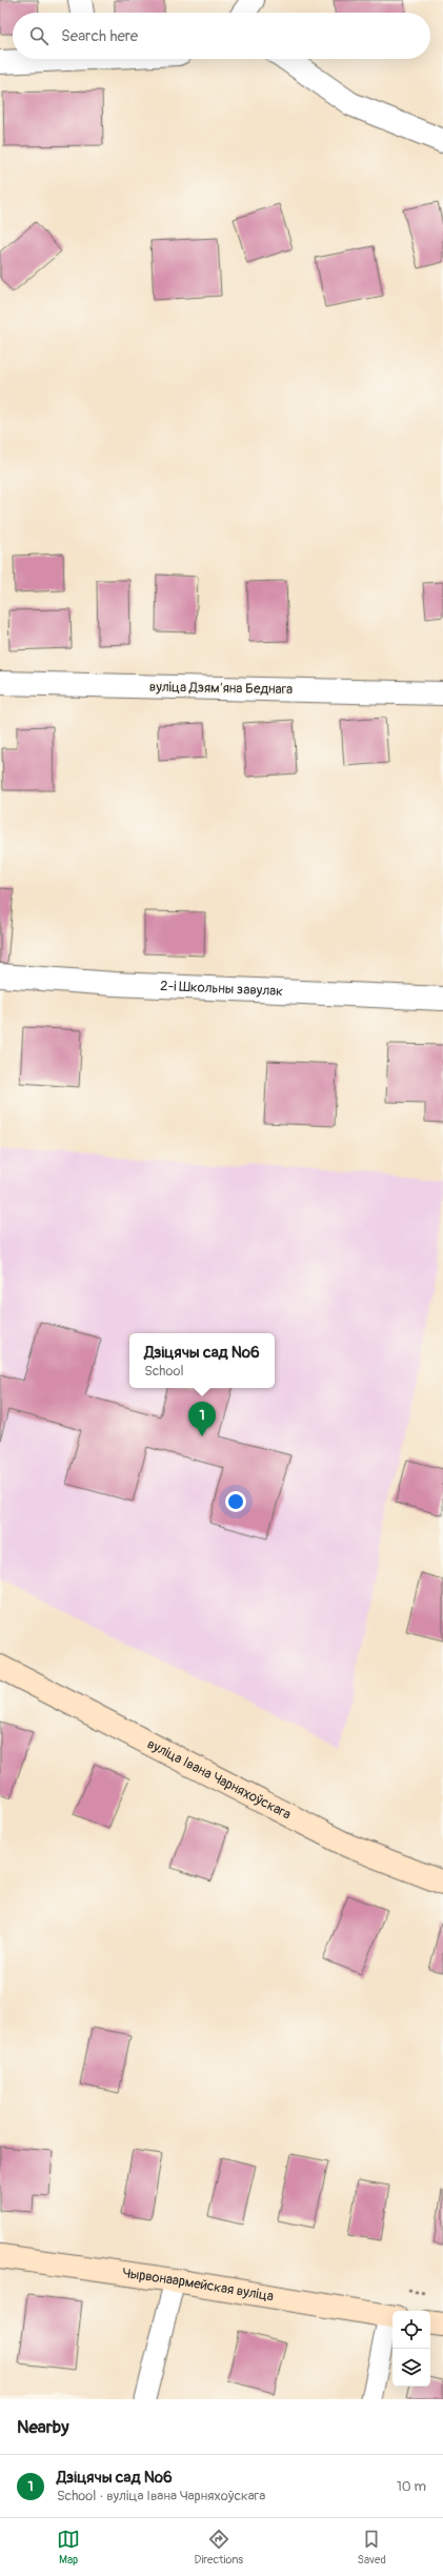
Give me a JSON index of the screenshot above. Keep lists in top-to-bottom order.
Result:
{
  "streets": {
    "street": [
      "вуліца Дзямʼяна Беднага",
      "2-і Школьны завулак",
      "вуліца Івана Чарняхоўскага",
      "Чырвонаармейская вуліца"
    ]
  },
  "page": {
    "search": "Search here",
    "popup": ["Дзіцячы сад №6", "School"],
    "pins": "1",
    "heading": "Nearby",
    "list": [
      {
        "mark": "1",
        "name": "Дзіцячы сад №6",
        "note": "School · вуліца Івана Чарняхоўскага",
        "value": "10 m"
      }
    ],
    "nav": ["Map", "Directions", "Saved"]
  }
}
